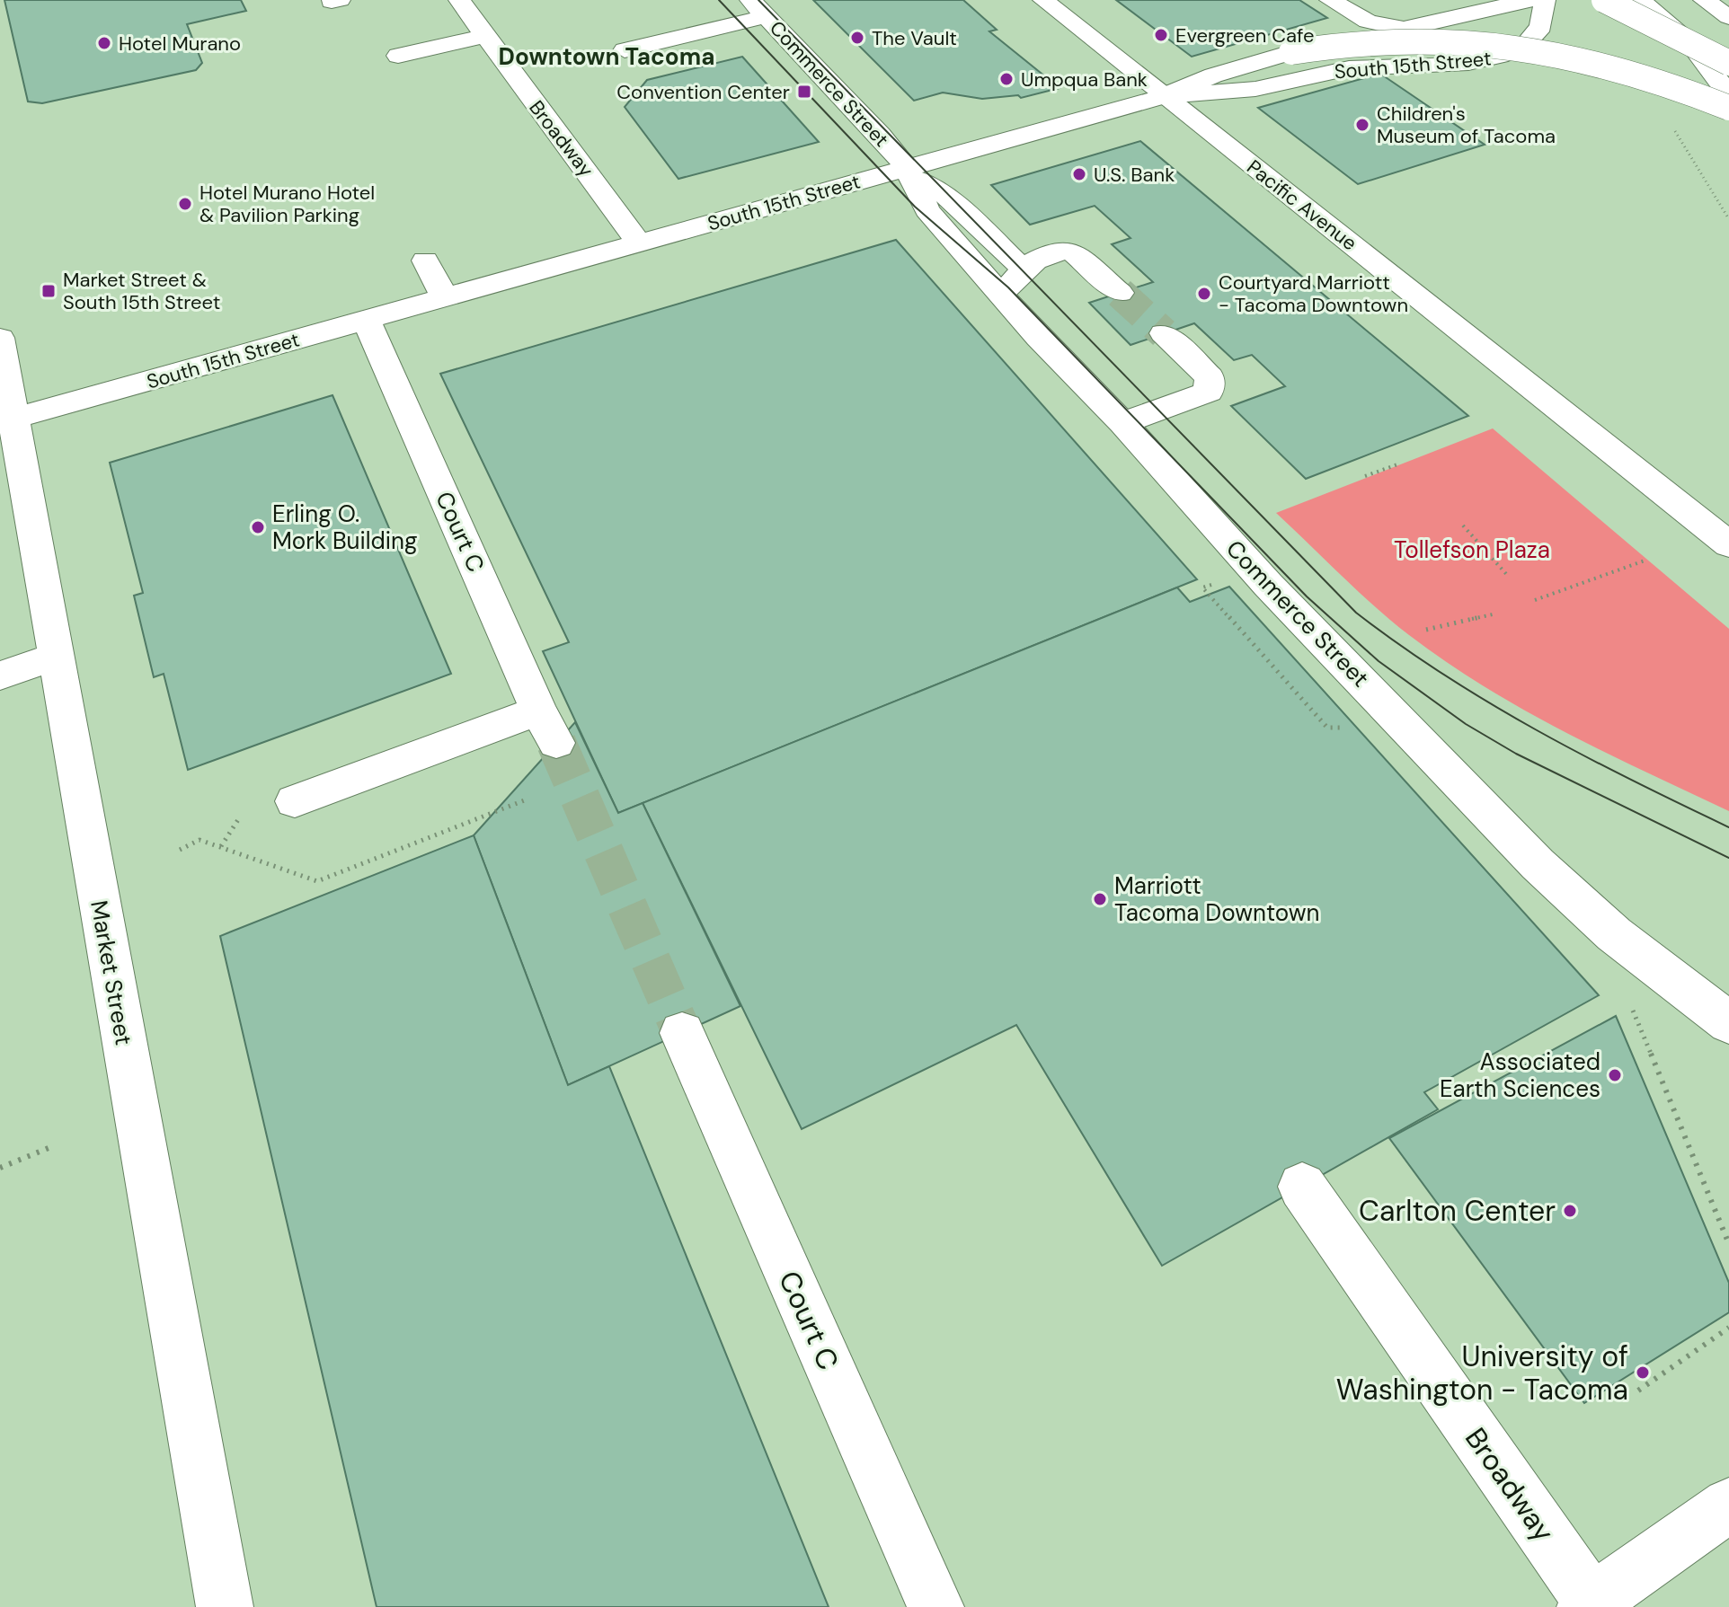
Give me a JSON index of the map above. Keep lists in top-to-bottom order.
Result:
{
  "streets": {
    "main road": [
      "South 15th Street",
      "Commerce Street",
      "Broadway",
      "Pacific Avenue",
      "Court C",
      "Market Street"
    ]
  },
  "crossings": [
    ["South 15th Street", "Commerce Street"],
    ["South 15th Street", "Broadway"],
    ["South 15th Street", "Pacific Avenue"],
    ["South 15th Street", "Court C"],
    ["South 15th Street", "Market Street"]
  ],
  "districts": ["Downtown Tacoma"],
  "parks": ["Tollefson Plaza"],
  "places": {
    "other": [
      "Evergreen Cafe",
      "The Vault",
      "Hotel Murano",
      "Umpqua Bank",
      "Children's Museum of Tacoma",
      "U.S. Bank",
      "Hotel Murano Hotel & Pavilion Parking",
      "Courtyard Marriott - Tacoma Downtown",
      "Erling O. Mork Building",
      "Marriott Tacoma Downtown",
      "Associated Earth Sciences",
      "Carlton Center",
      "University of Washington - Tacoma"
    ],
    "transit": ["Convention Center", "Market Street & South 15th Street"]
  }
}
